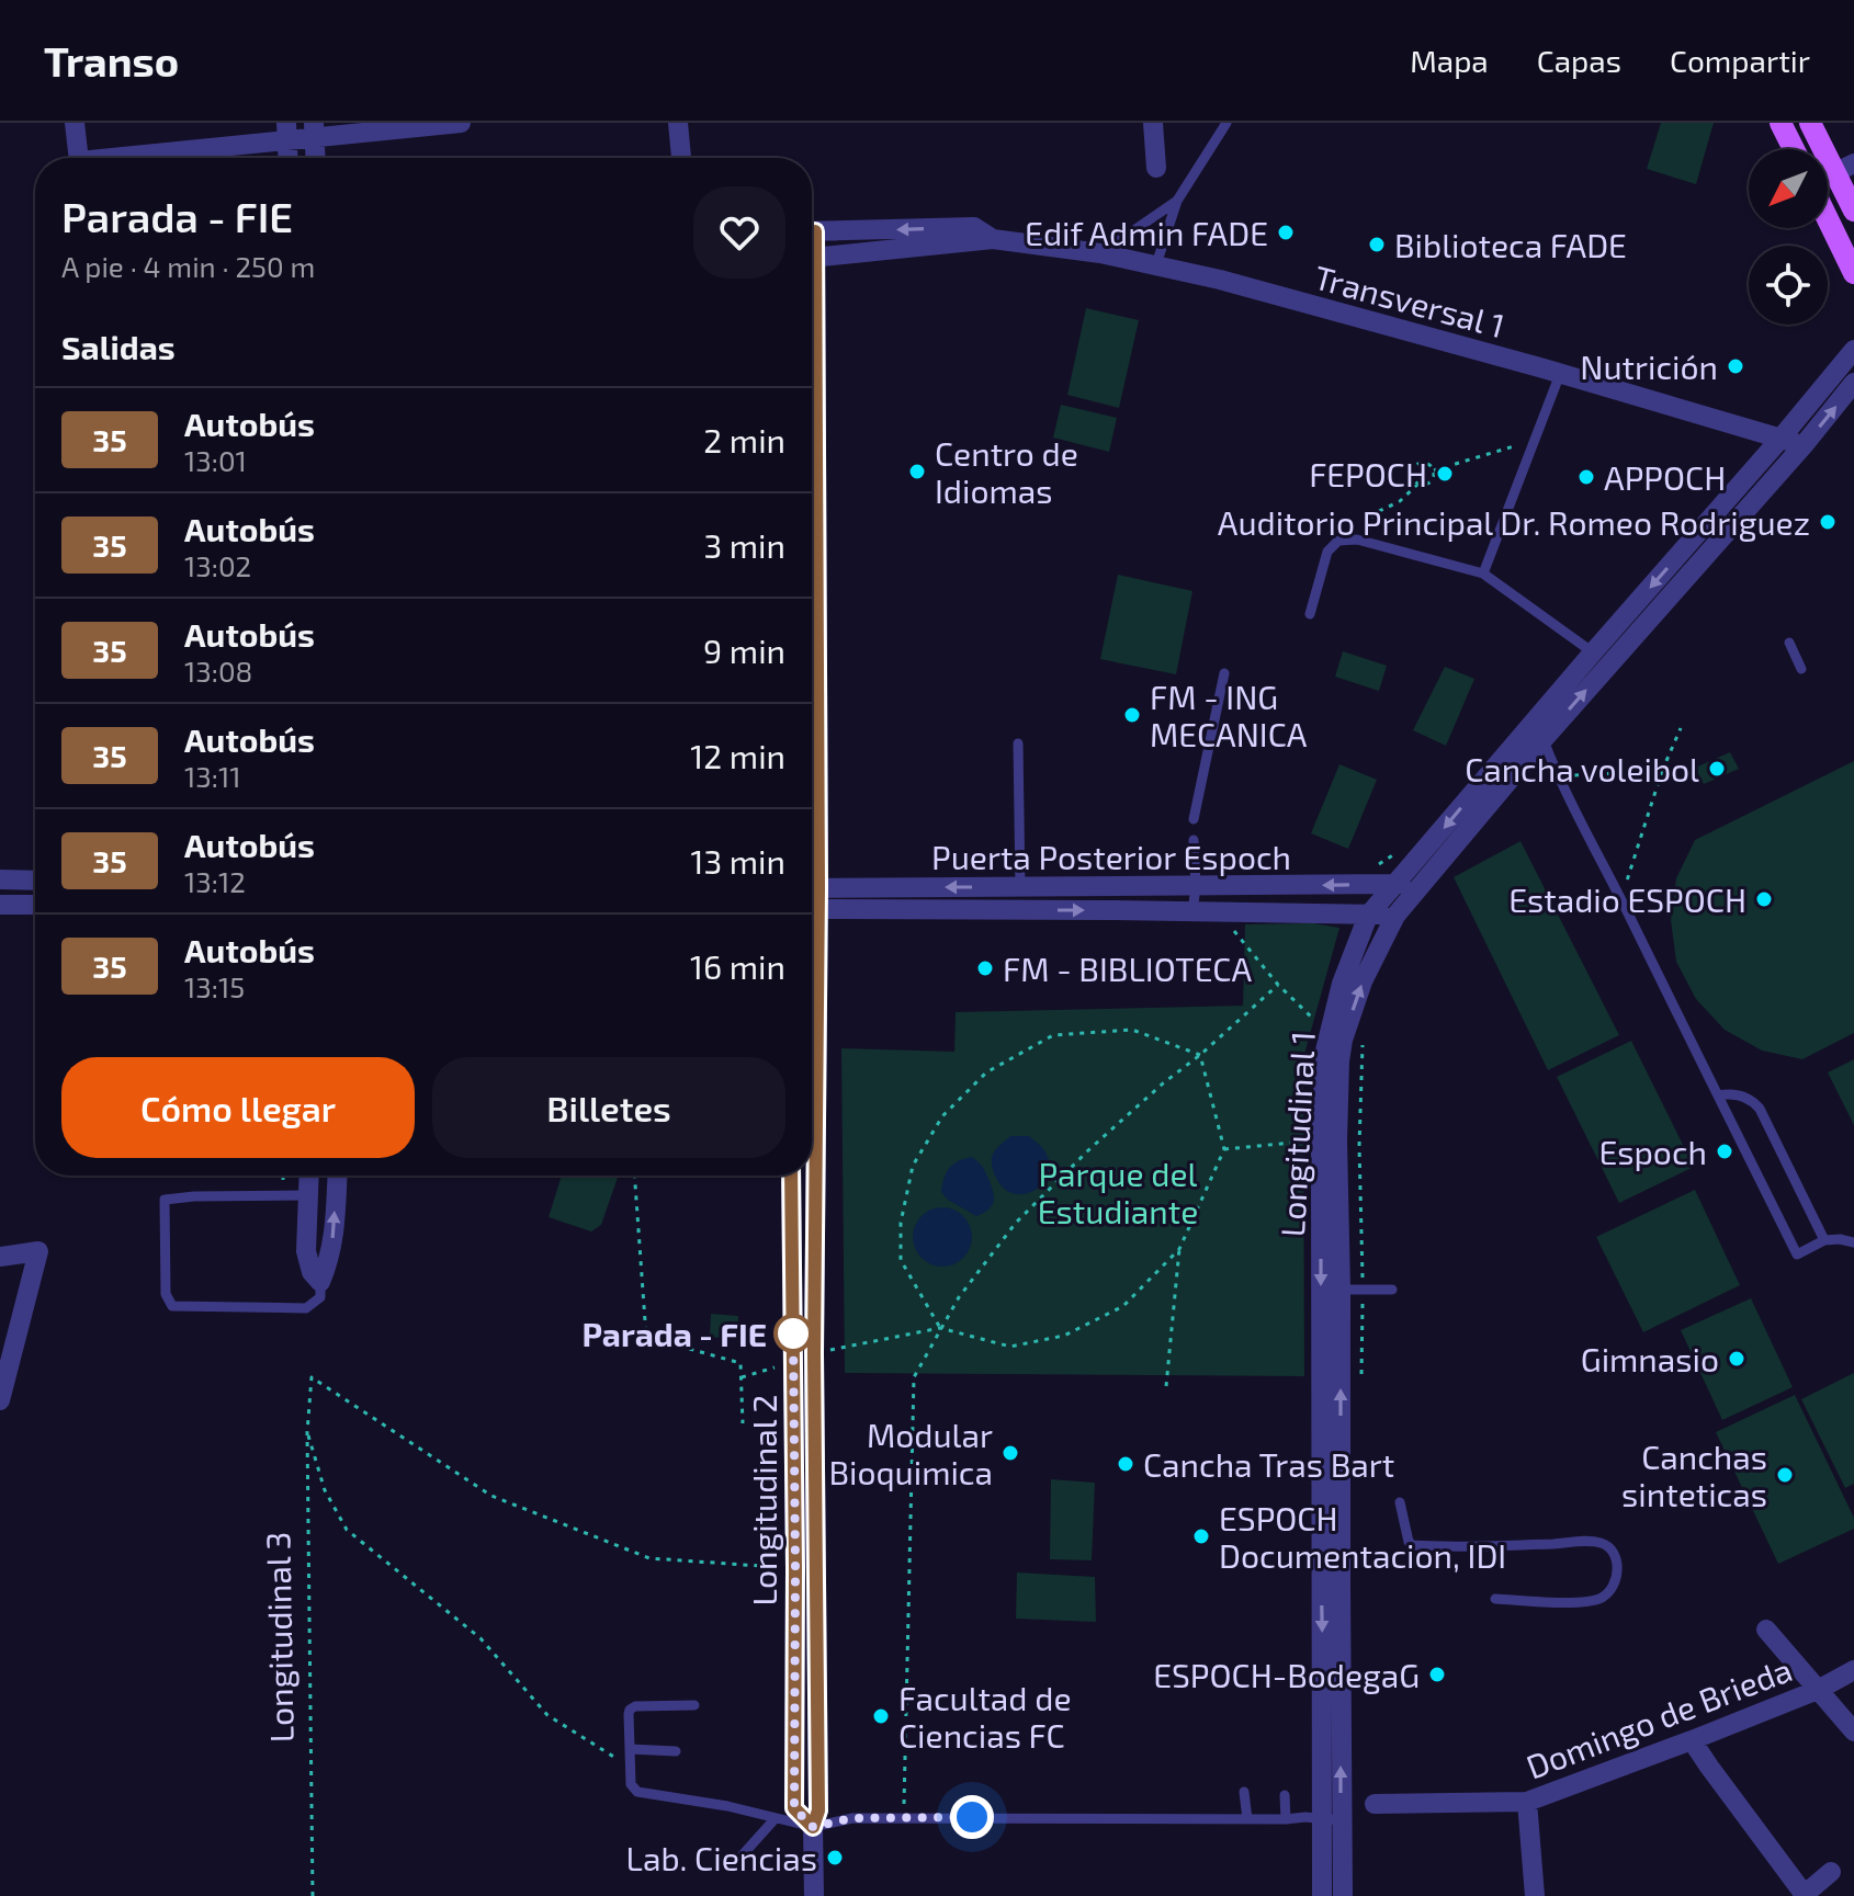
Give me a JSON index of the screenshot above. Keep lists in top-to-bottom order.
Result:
{
  "streets": {
    "street": [
      "Transversal 1",
      "Puerta Posterior Espoch",
      "Longitudinal 1",
      "Longitudinal 2",
      "Domingo de Brieda"
    ],
    "path": ["Longitudinal 3"]
  },
  "crossings": [
    ["Transversal 1", "Longitudinal 1"],
    ["Puerta Posterior Espoch", "Longitudinal 1"],
    ["Longitudinal 2", "Longitudinal 3"]
  ],
  "parks": ["Parque del Estudiante"],
  "places": [
    "Edif Admin FADE",
    "Biblioteca FADE",
    "Nutrición",
    "Centro de Idiomas",
    "FEPOCH",
    "APPOCH",
    "Auditorio Principal Dr. Romeo Rodriguez",
    "FM - ING MECANICA",
    "Cancha voleibol",
    "Estadio ESPOCH",
    "FM - BIBLIOTECA",
    "Espoch",
    "Parada - FIE",
    "Gimnasio",
    "Modular Bioquimica",
    "Cancha Tras Bart",
    "Canchas sinteticas",
    "ESPOCH Documentacion, IDI",
    "ESPOCH-BodegaG",
    "Facultad de Ciencias FC",
    "Lab. Ciencias"
  ],
  "lines": ["bus line 35"],
  "north": "bottom left",
  "page": {
    "header": "Transo",
    "nav": ["Mapa", "Capas", "Compartir"],
    "heading": [
      ["Parada - FIE", "A pie · 4 min · 250 m"],
      "Salidas"
    ],
    "list": [
      {
        "mark": "35",
        "name": "Autobús",
        "note": "13:01",
        "value": "2 min"
      },
      {
        "mark": "35",
        "name": "Autobús",
        "note": "13:02",
        "value": "3 min"
      },
      {
        "mark": "35",
        "name": "Autobús",
        "note": "13:08",
        "value": "9 min"
      },
      {
        "mark": "35",
        "name": "Autobús",
        "note": "13:11",
        "value": "12 min"
      },
      {
        "mark": "35",
        "name": "Autobús",
        "note": "13:12",
        "value": "13 min"
      },
      {
        "mark": "35",
        "name": "Autobús",
        "note": "13:15",
        "value": "16 min"
      }
    ],
    "buttons": ["Cómo llegar", "Billetes"]
  }
}
